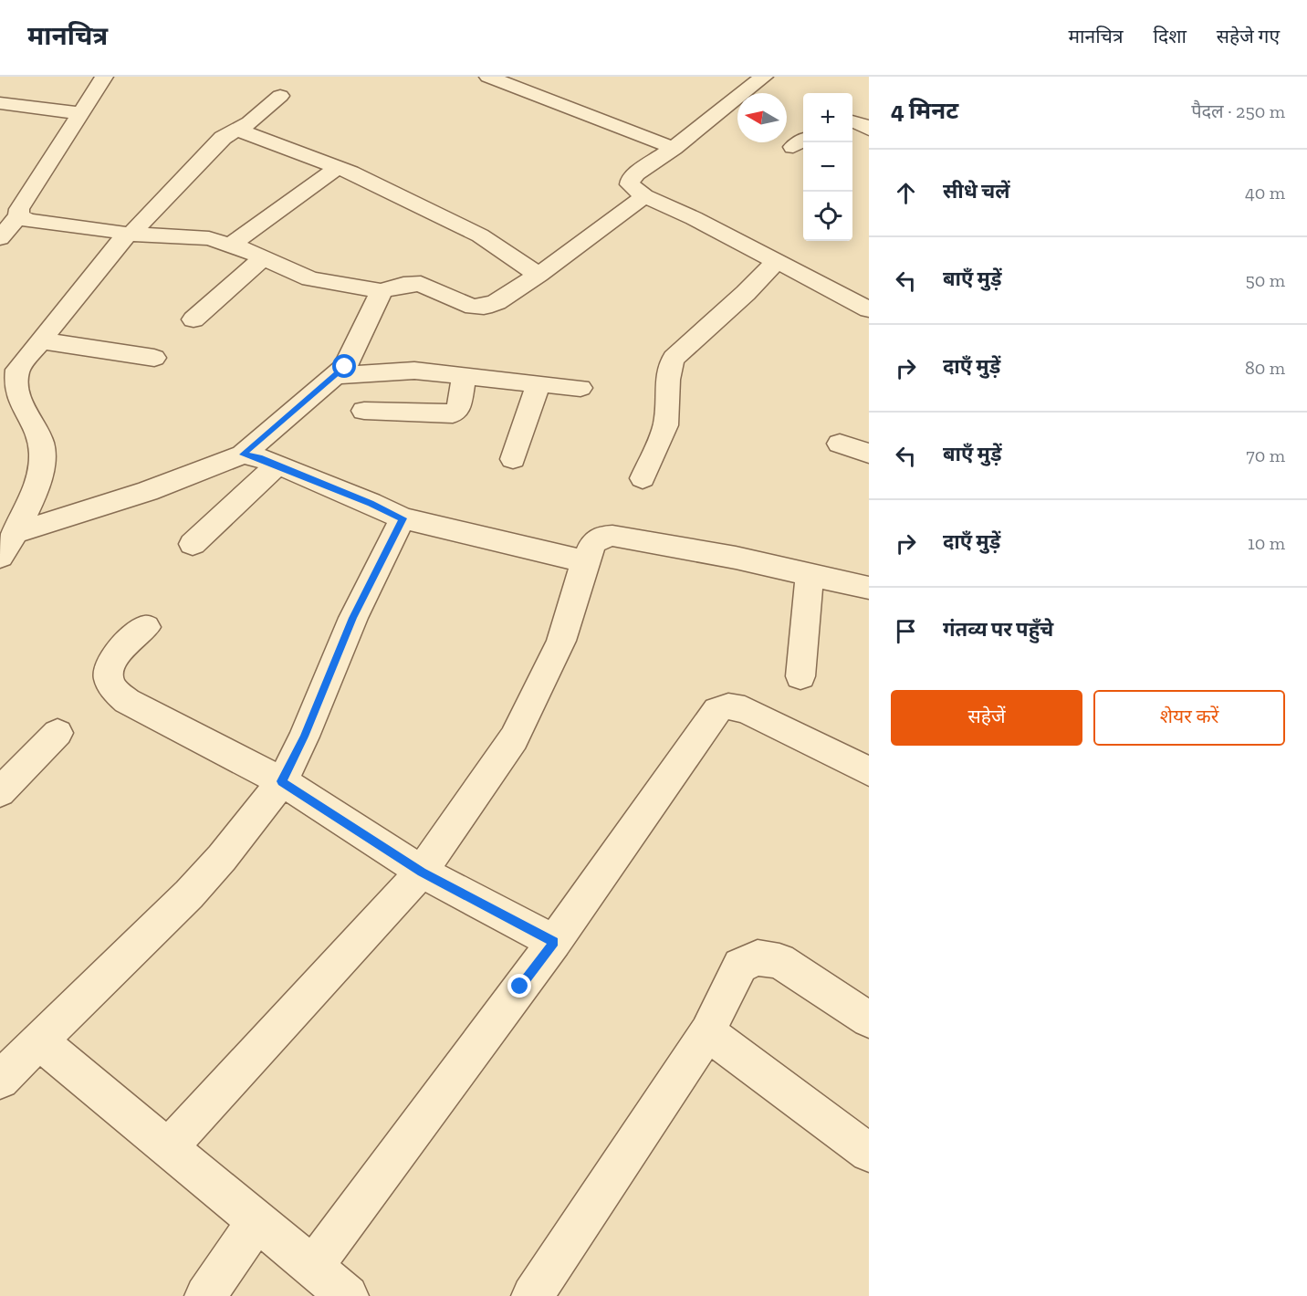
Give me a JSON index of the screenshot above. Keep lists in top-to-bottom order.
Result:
{
  "north": "left",
  "page": {
    "header": "मानचित्र",
    "nav": ["मानचित्र", "दिशा", "सहेजे गए"],
    "heading": ["4 मिनट", "पैदल · 250 m"],
    "map_buttons": ["+", "−"],
    "list": [
      ["सीधे चलें", "40 m"],
      ["बाएँ मुड़ें", "50 m"],
      ["दाएँ मुड़ें", "80 m"],
      ["बाएँ मुड़ें", "70 m"],
      ["दाएँ मुड़ें", "10 m"],
      "गंतव्य पर पहुँचे"
    ],
    "buttons": ["सहेजें", "शेयर करें"]
  }
}
